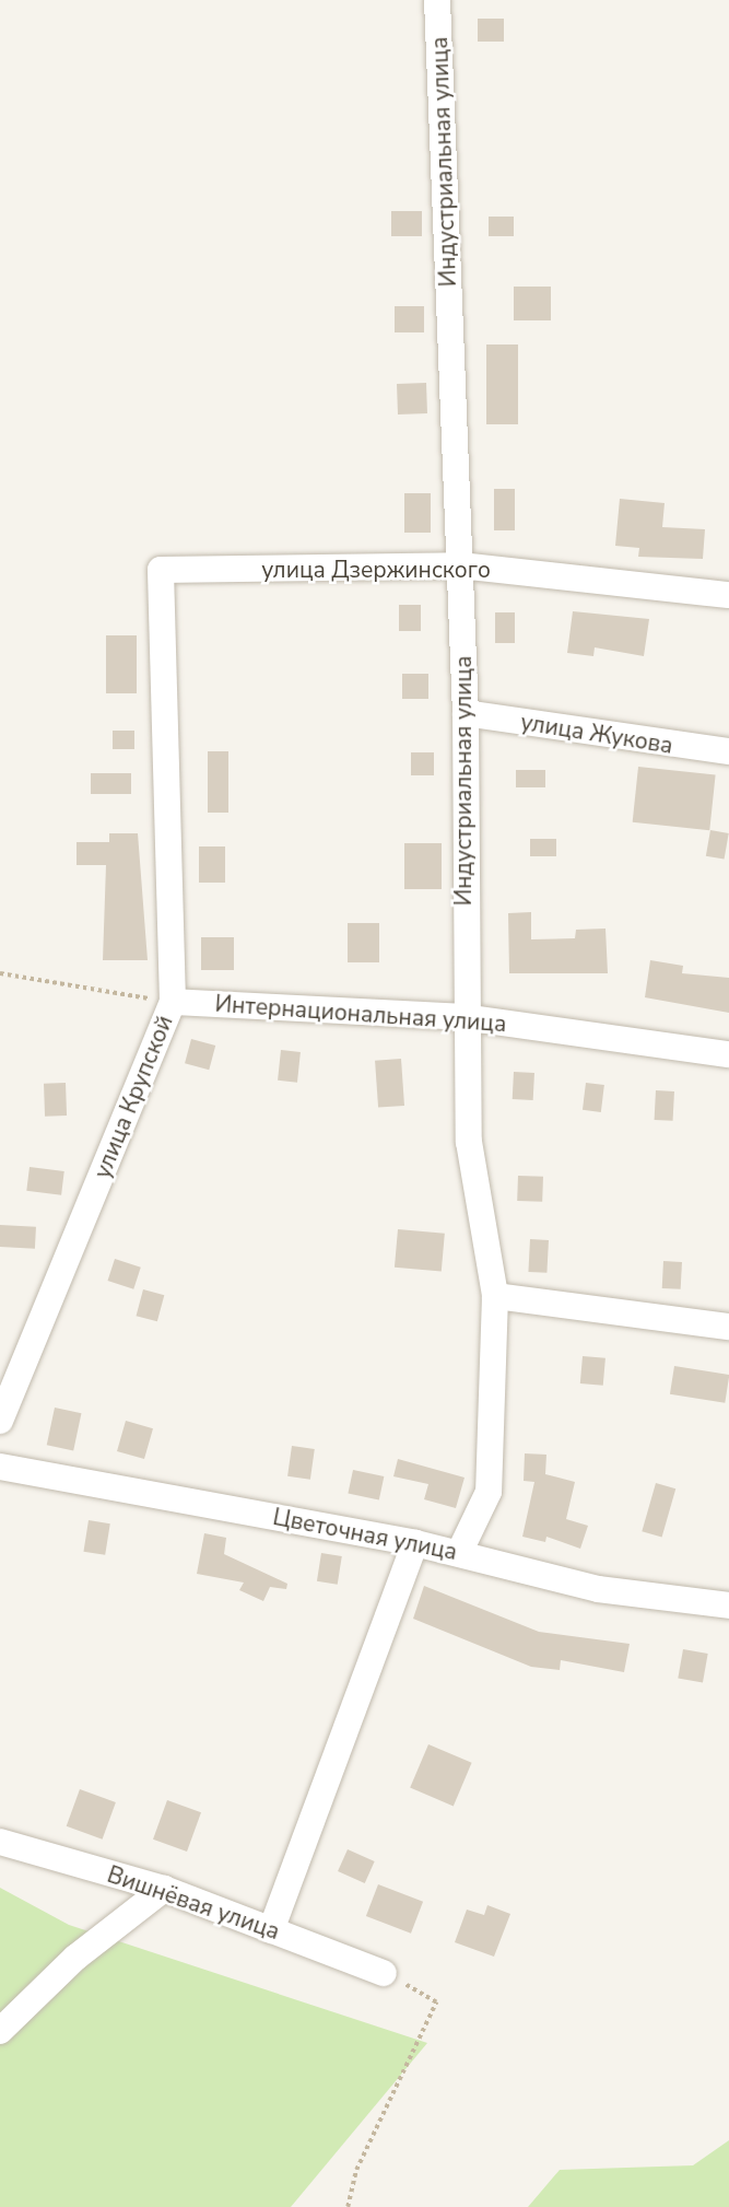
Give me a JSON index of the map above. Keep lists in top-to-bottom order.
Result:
{
  "streets": {
    "street": [
      "Индустриальная улица",
      "улица Дзержинского",
      "улица Жукова",
      "Интернациональная улица",
      "улица Крупской",
      "Цветочная улица",
      "Вишнёвая улица"
    ]
  },
  "crossings": [
    ["Индустриальная улица", "улица Дзержинского"],
    ["Индустриальная улица", "улица Жукова"],
    ["Индустриальная улица", "Интернациональная улица"],
    ["Индустриальная улица", "Цветочная улица"],
    ["улица Дзержинского", "улица Крупской"],
    ["Интернациональная улица", "улица Крупской"]
  ]
}
